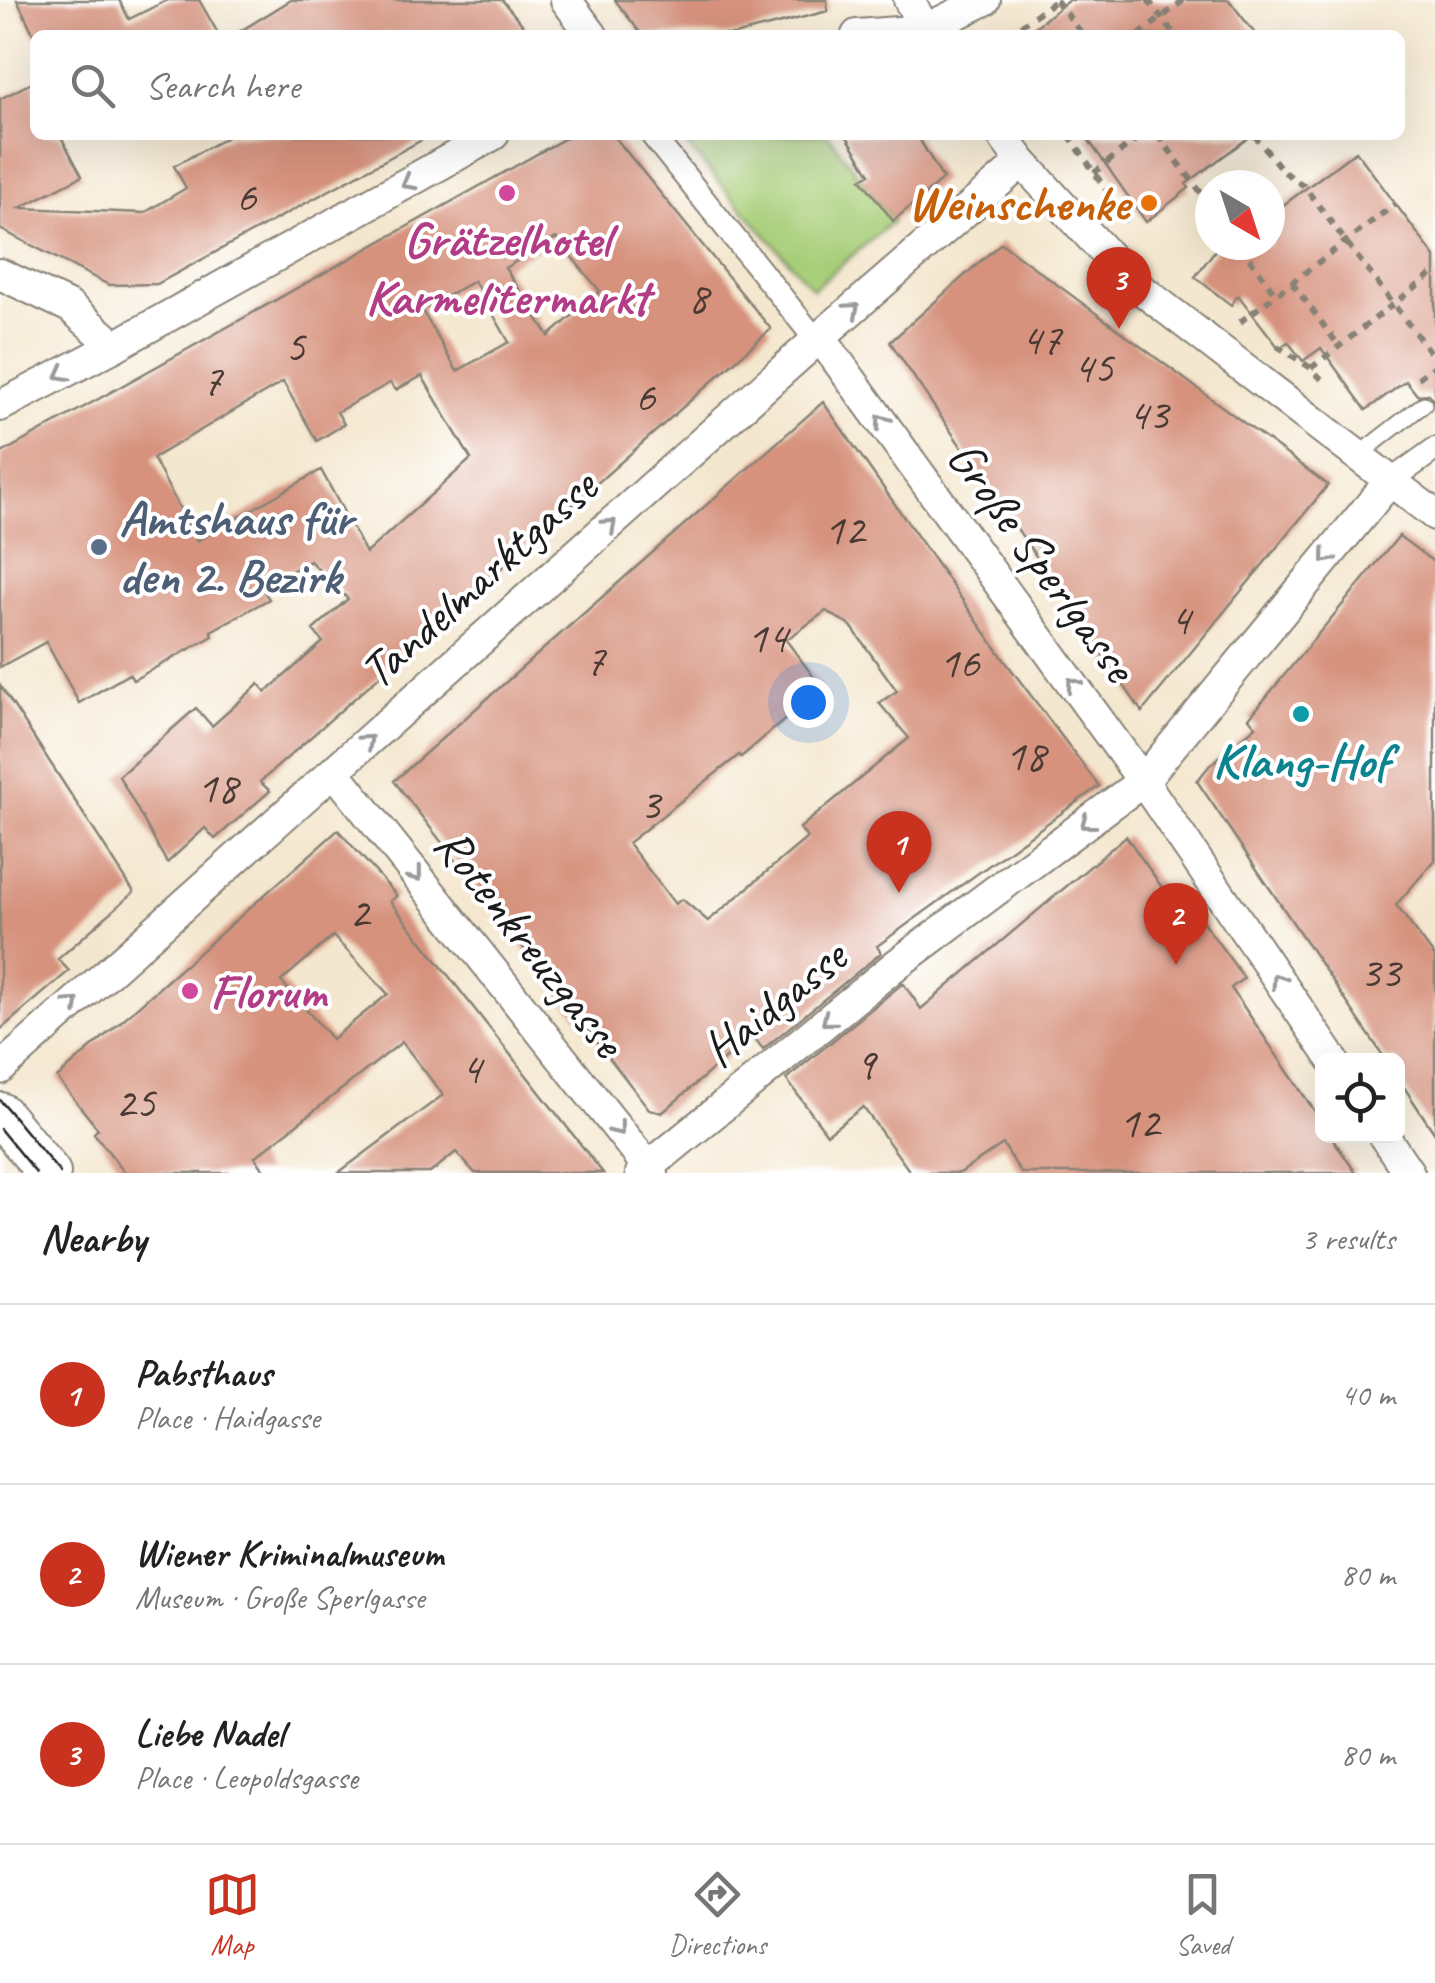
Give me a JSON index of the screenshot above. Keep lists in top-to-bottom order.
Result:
{
  "streets": {
    "street": [
      "Große Sperlgasse",
      "Tandelmarktgasse",
      "Rotenkreuzgasse",
      "Haidgasse"
    ]
  },
  "crossings": [
    ["Große Sperlgasse", "Tandelmarktgasse"],
    ["Große Sperlgasse", "Haidgasse"],
    ["Tandelmarktgasse", "Rotenkreuzgasse"],
    ["Rotenkreuzgasse", "Haidgasse"]
  ],
  "one_way": [
    "Große Sperlgasse",
    "Tandelmarktgasse",
    "Rotenkreuzgasse",
    "Haidgasse"
  ],
  "places": [
    "Grätzelhotel Karmelitermarkt",
    "Weinschenke",
    "Amtshaus für den 2. Bezirk",
    "Klang-Hof",
    "Florum"
  ],
  "house_numbers": [
    "6",
    "8",
    "47",
    "5",
    "45",
    "7",
    "6",
    "43",
    "12",
    "4",
    "14",
    "7",
    "16",
    "18",
    "18",
    "3",
    "2",
    "33",
    "9",
    "4",
    "25",
    "12"
  ],
  "north": "bottom right",
  "page": {
    "search": "Search here",
    "pins": ["3", "1", "2"],
    "heading": ["Nearby", "3 results"],
    "list": [
      {
        "mark": "1",
        "name": "Pabsthaus",
        "note": "Place · Haidgasse",
        "value": "40 m"
      },
      {
        "mark": "2",
        "name": "Wiener Kriminalmuseum",
        "note": "Museum · Große Sperlgasse",
        "value": "80 m"
      },
      {
        "mark": "3",
        "name": "Liebe Nadel",
        "note": "Place · Leopoldsgasse",
        "value": "80 m"
      }
    ],
    "nav": ["Map", "Directions", "Saved"]
  }
}
